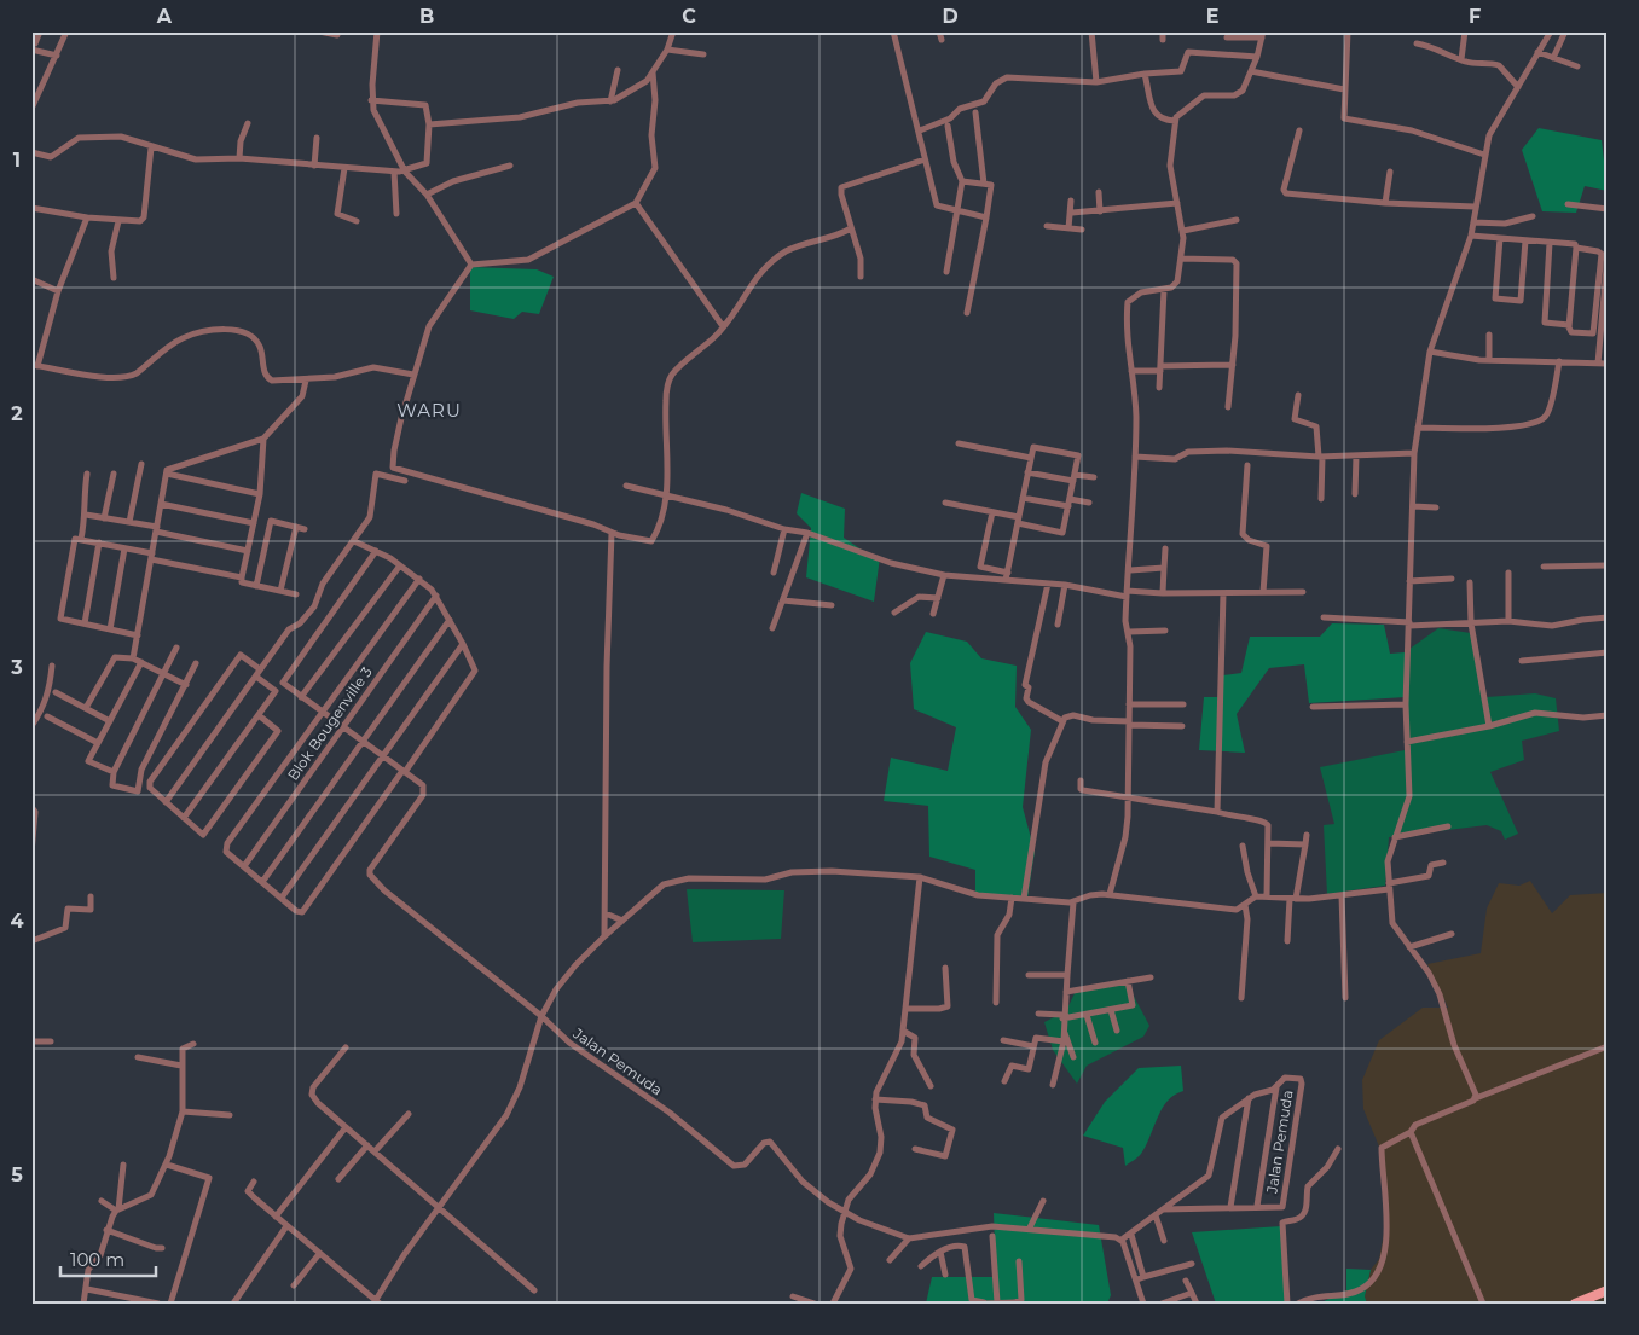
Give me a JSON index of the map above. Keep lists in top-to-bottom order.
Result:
{
  "streets": {
    "street": ["Blok Bougenville 3", "Jalan Pemuda"]
  },
  "crossings": [
    ["Blok Bougenville 3", "Jalan Pemuda"]
  ],
  "districts": ["WARU"],
  "scale_bar": "100 m",
  "grid": {
    "columns": [
      "A",
      "B",
      "C",
      "D",
      "E",
      "F"
    ],
    "rows": [
      "1",
      "2",
      "3",
      "4",
      "5"
    ]
  }
}
